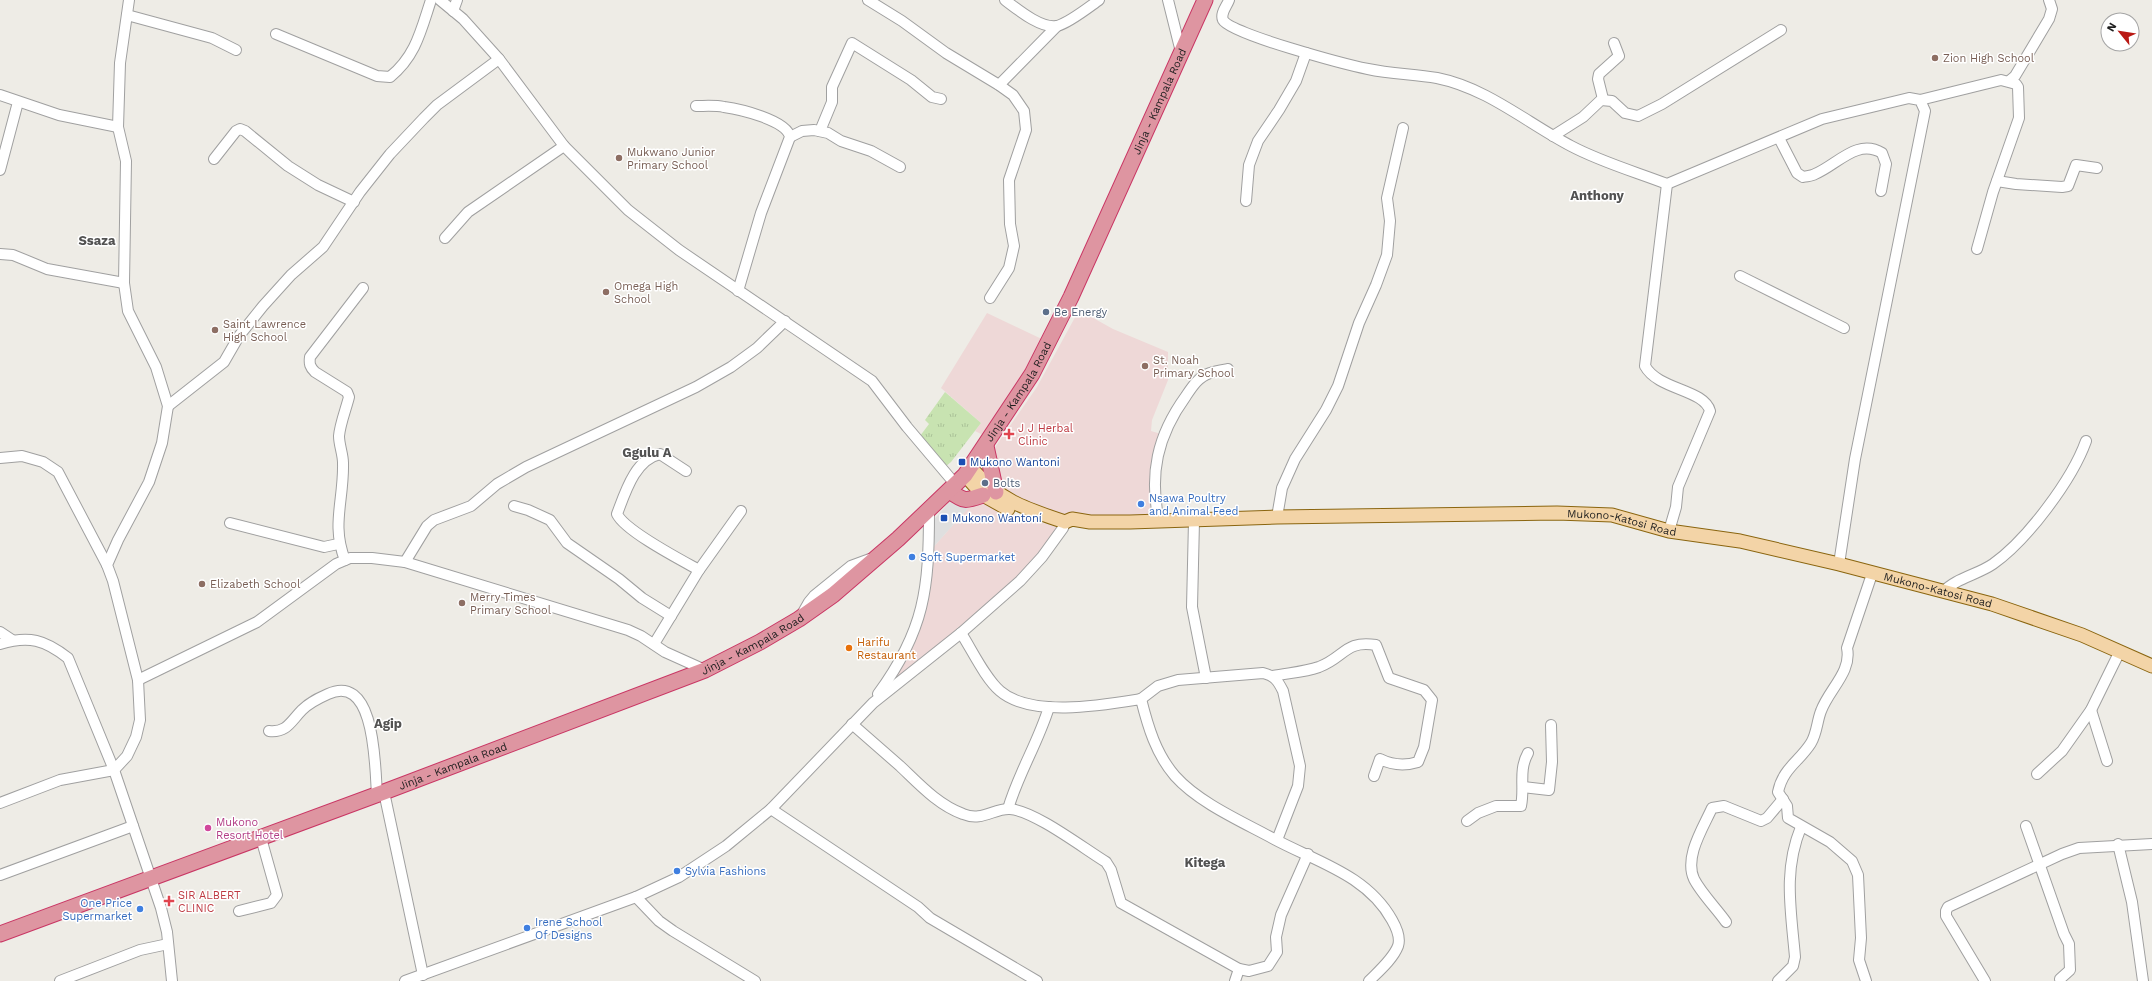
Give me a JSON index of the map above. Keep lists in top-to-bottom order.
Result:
{
  "streets": {
    "highway": ["Jinja - Kampala Road"],
    "main road": ["Mukono-Katosi Road"]
  },
  "crossings": [
    ["Jinja - Kampala Road", "Mukono-Katosi Road"]
  ],
  "districts": [
    "Anthony",
    "Ssaza",
    "Ggulu A",
    "Agip",
    "Kitega"
  ],
  "places": {
    "other": [
      "Zion High School",
      "Mukwano Junior Primary School",
      "Omega High School",
      "Be Energy",
      "Saint Lawrence High School",
      "St. Noah Primary School",
      "Bolts",
      "Nsawa Poultry and Animal Feed",
      "Soft Supermarket",
      "Elizabeth School",
      "Merry Times Primary School",
      "Harifu Restaurant",
      "Mukono Resort Hotel",
      "Sylvia Fashions",
      "One Price Supermarket",
      "Irene School Of Designs"
    ],
    "health": ["J J Herbal Clinic", "SIR ALBERT CLINIC"],
    "transit": ["Mukono Wantoni", "Mukono Wantoní"]
  },
  "north": "top left"
}
